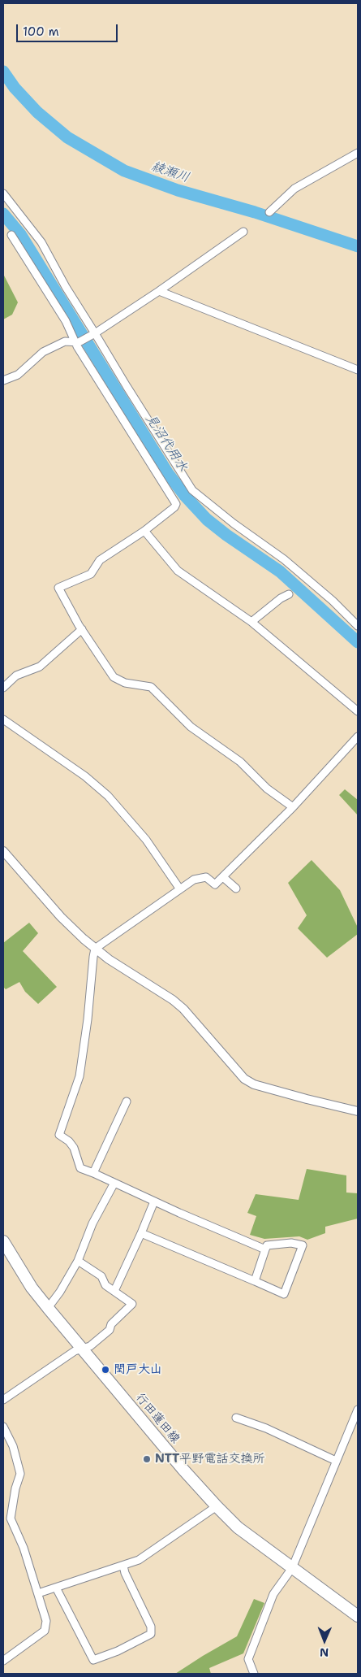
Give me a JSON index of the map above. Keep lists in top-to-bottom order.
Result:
{
  "streets": {
    "main road": ["行田蓮田線"]
  },
  "water": ["綾瀬川", "見沼代用水"],
  "places": ["閏戸大山", "NTT平野電話交換所"],
  "scale_bar": "100 m",
  "north": "bottom"
}
